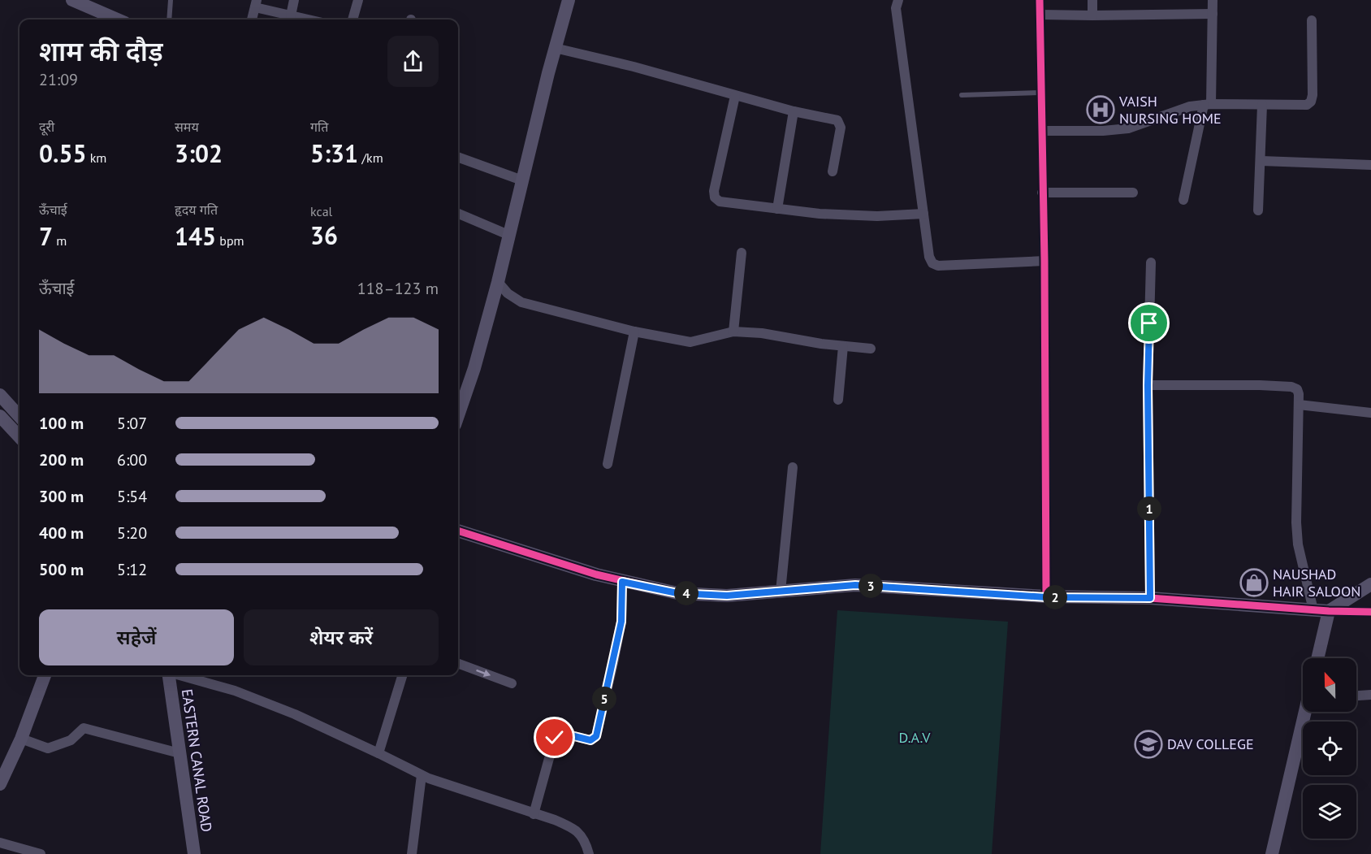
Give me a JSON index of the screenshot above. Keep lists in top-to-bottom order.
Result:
{
  "streets": {
    "street": ["EASTERN CANAL ROAD"]
  },
  "parks": ["D.A.V"],
  "places": {
    "hospital": ["VAISH NURSING HOME"],
    "shop": ["NAUSHAD HAIR SALOON"],
    "school or university": ["DAV COLLEGE"]
  },
  "north": "top",
  "page": {
    "heading": ["शाम की दौड़", "21:09"],
    "stats": [
      ["दूरी", "0.55 km"],
      ["समय", "3:02"],
      ["गति", "5:31 /km"],
      ["ऊँचाई", "7 m"],
      ["हृदय गति", "145 bpm"],
      ["kcal", "36"]
    ],
    "chart": ["ऊँचाई", "118–123 m"],
    "list": [
      {
        "name": "100 m",
        "note": "5:07"
      },
      {
        "name": "200 m",
        "note": "6:00"
      },
      {
        "name": "300 m",
        "note": "5:54"
      },
      {
        "name": "400 m",
        "note": "5:20"
      },
      {
        "name": "500 m",
        "note": "5:12"
      }
    ],
    "pins": [
      "1",
      "3",
      "4",
      "2",
      "5"
    ],
    "buttons": ["सहेजें", "शेयर करें"]
  }
}
